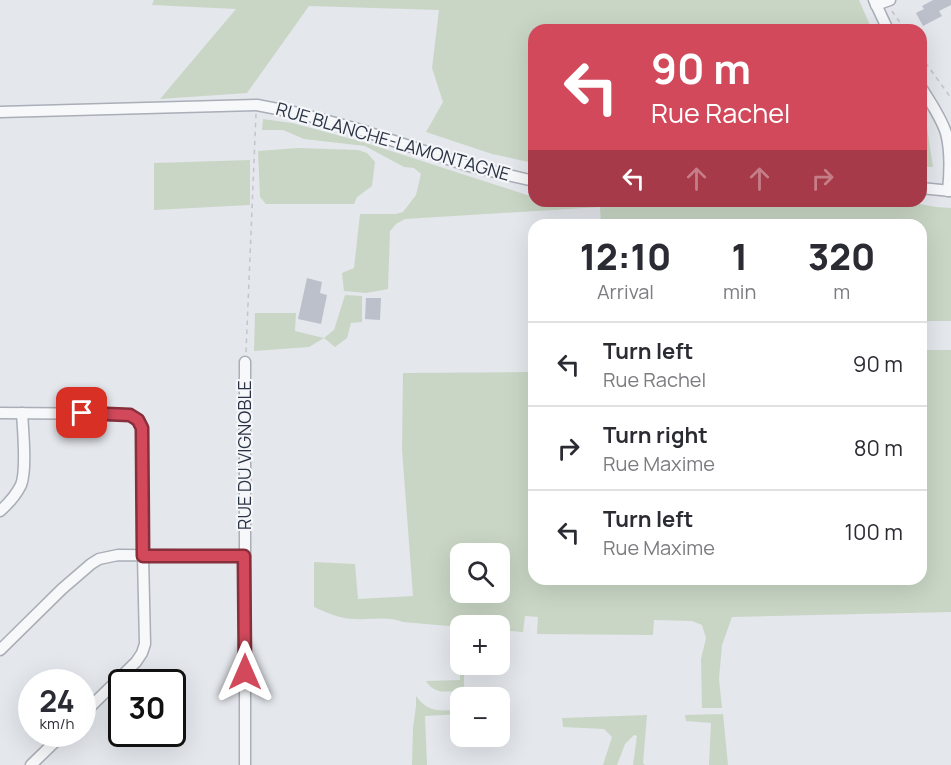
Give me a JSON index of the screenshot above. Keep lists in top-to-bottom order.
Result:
{
  "streets": {
    "street": ["RUE BLANCHE-LAMONTAGNE", "RUE DU VIGNOBLE"]
  },
  "page": {
    "turn": ["90 m", "Rue Rachel"],
    "eta": [
      "12:10",
      "Arrival",
      "1",
      "min",
      "320",
      "m"
    ],
    "list": [
      {
        "name": "Turn left",
        "note": "Rue Rachel",
        "value": "90 m"
      },
      {
        "name": "Turn right",
        "note": "Rue Maxime",
        "value": "80 m"
      },
      {
        "name": "Turn left",
        "note": "Rue Maxime",
        "value": "100 m"
      }
    ],
    "map_buttons": ["+", "−"],
    "speed": "24 km/h",
    "limit": "30"
  }
}
